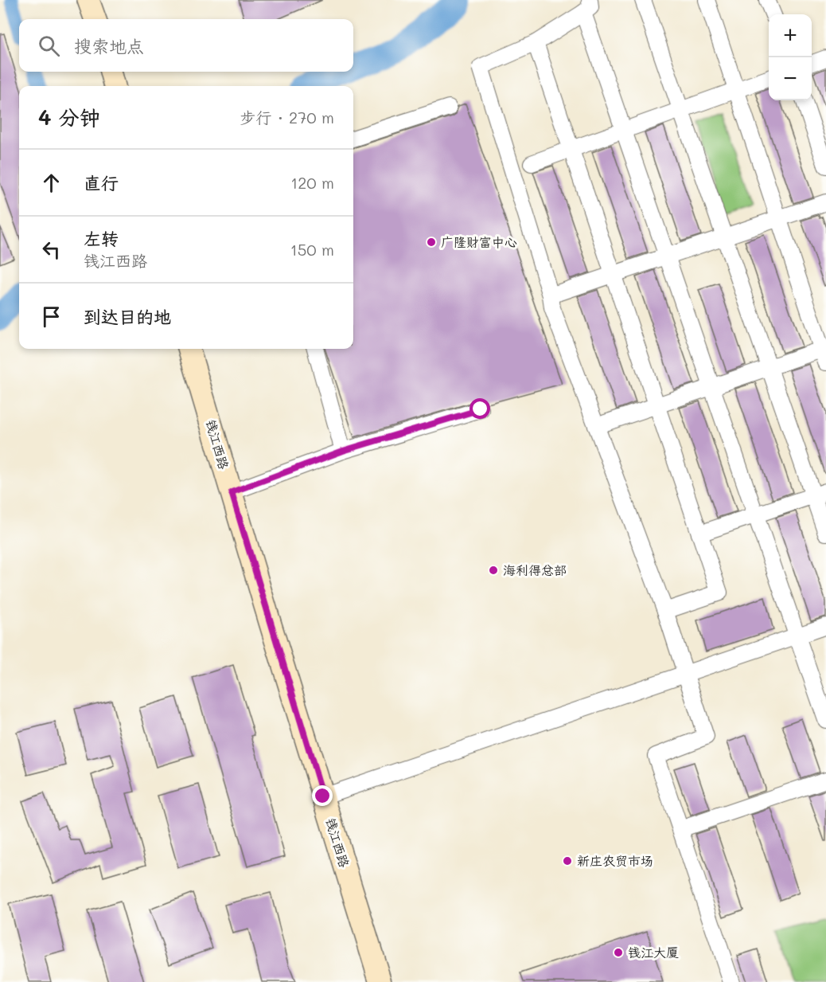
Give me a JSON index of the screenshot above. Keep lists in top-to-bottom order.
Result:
{
  "streets": {
    "main road": ["钱江西路"]
  },
  "places": [
    "广隆财富中心",
    "海利得总部",
    "新庄农贸市场",
    "钱江大厦"
  ],
  "page": {
    "map_buttons": ["+", "−"],
    "search": "搜索地点",
    "heading": ["4 分钟", "步行 · 270 m"],
    "list": [
      ["直行", "120 m"],
      ["左转", "钱江西路", "150 m"],
      "到达目的地"
    ]
  }
}
